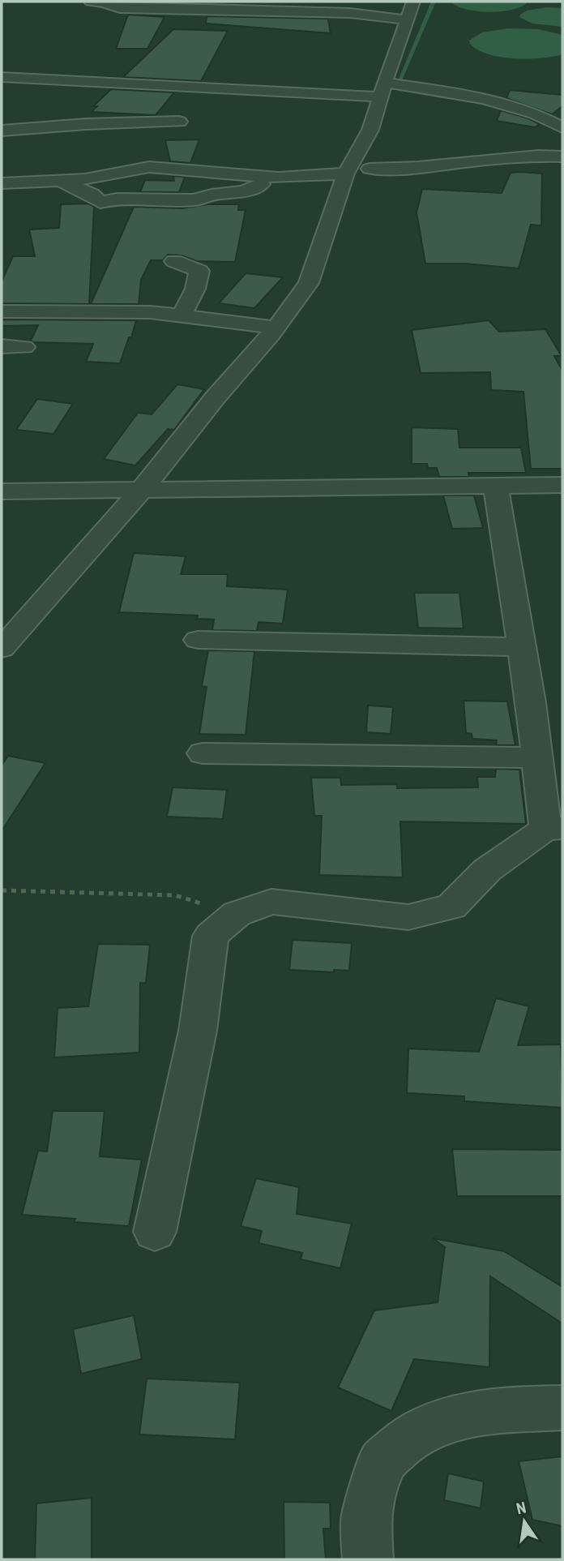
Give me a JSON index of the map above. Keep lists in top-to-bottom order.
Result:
{
  "north": "top"
}
